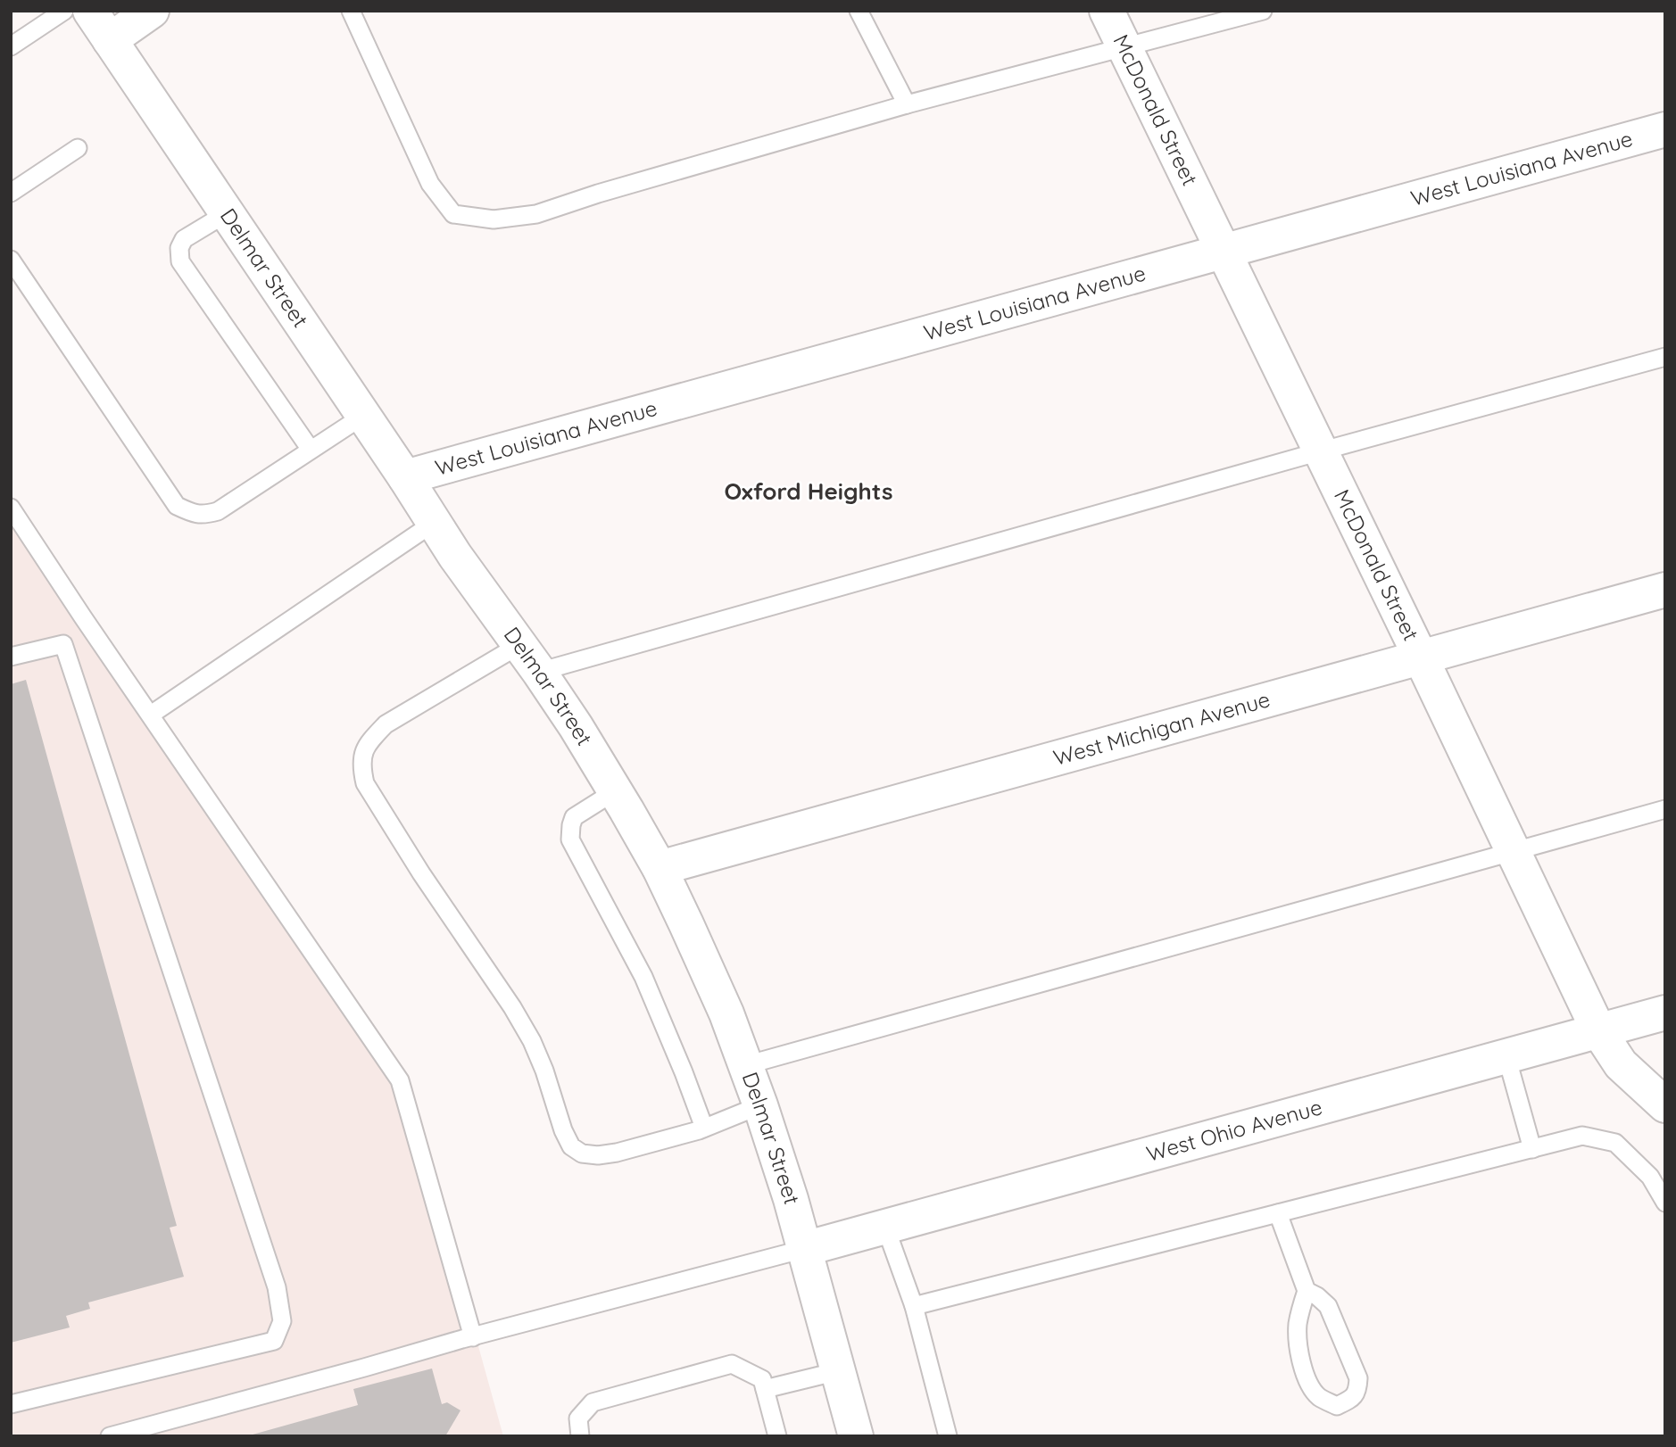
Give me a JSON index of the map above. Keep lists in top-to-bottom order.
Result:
{
  "streets": {
    "street": [
      "McDonald Street",
      "West Louisiana Avenue",
      "Delmar Street",
      "West Michigan Avenue",
      "West Ohio Avenue"
    ]
  },
  "crossings": [
    ["McDonald Street", "West Louisiana Avenue"],
    ["McDonald Street", "West Michigan Avenue"],
    ["McDonald Street", "West Ohio Avenue"],
    ["West Louisiana Avenue", "Delmar Street"],
    ["Delmar Street", "West Michigan Avenue"],
    ["Delmar Street", "West Ohio Avenue"]
  ],
  "districts": ["Oxford Heights"]
}
